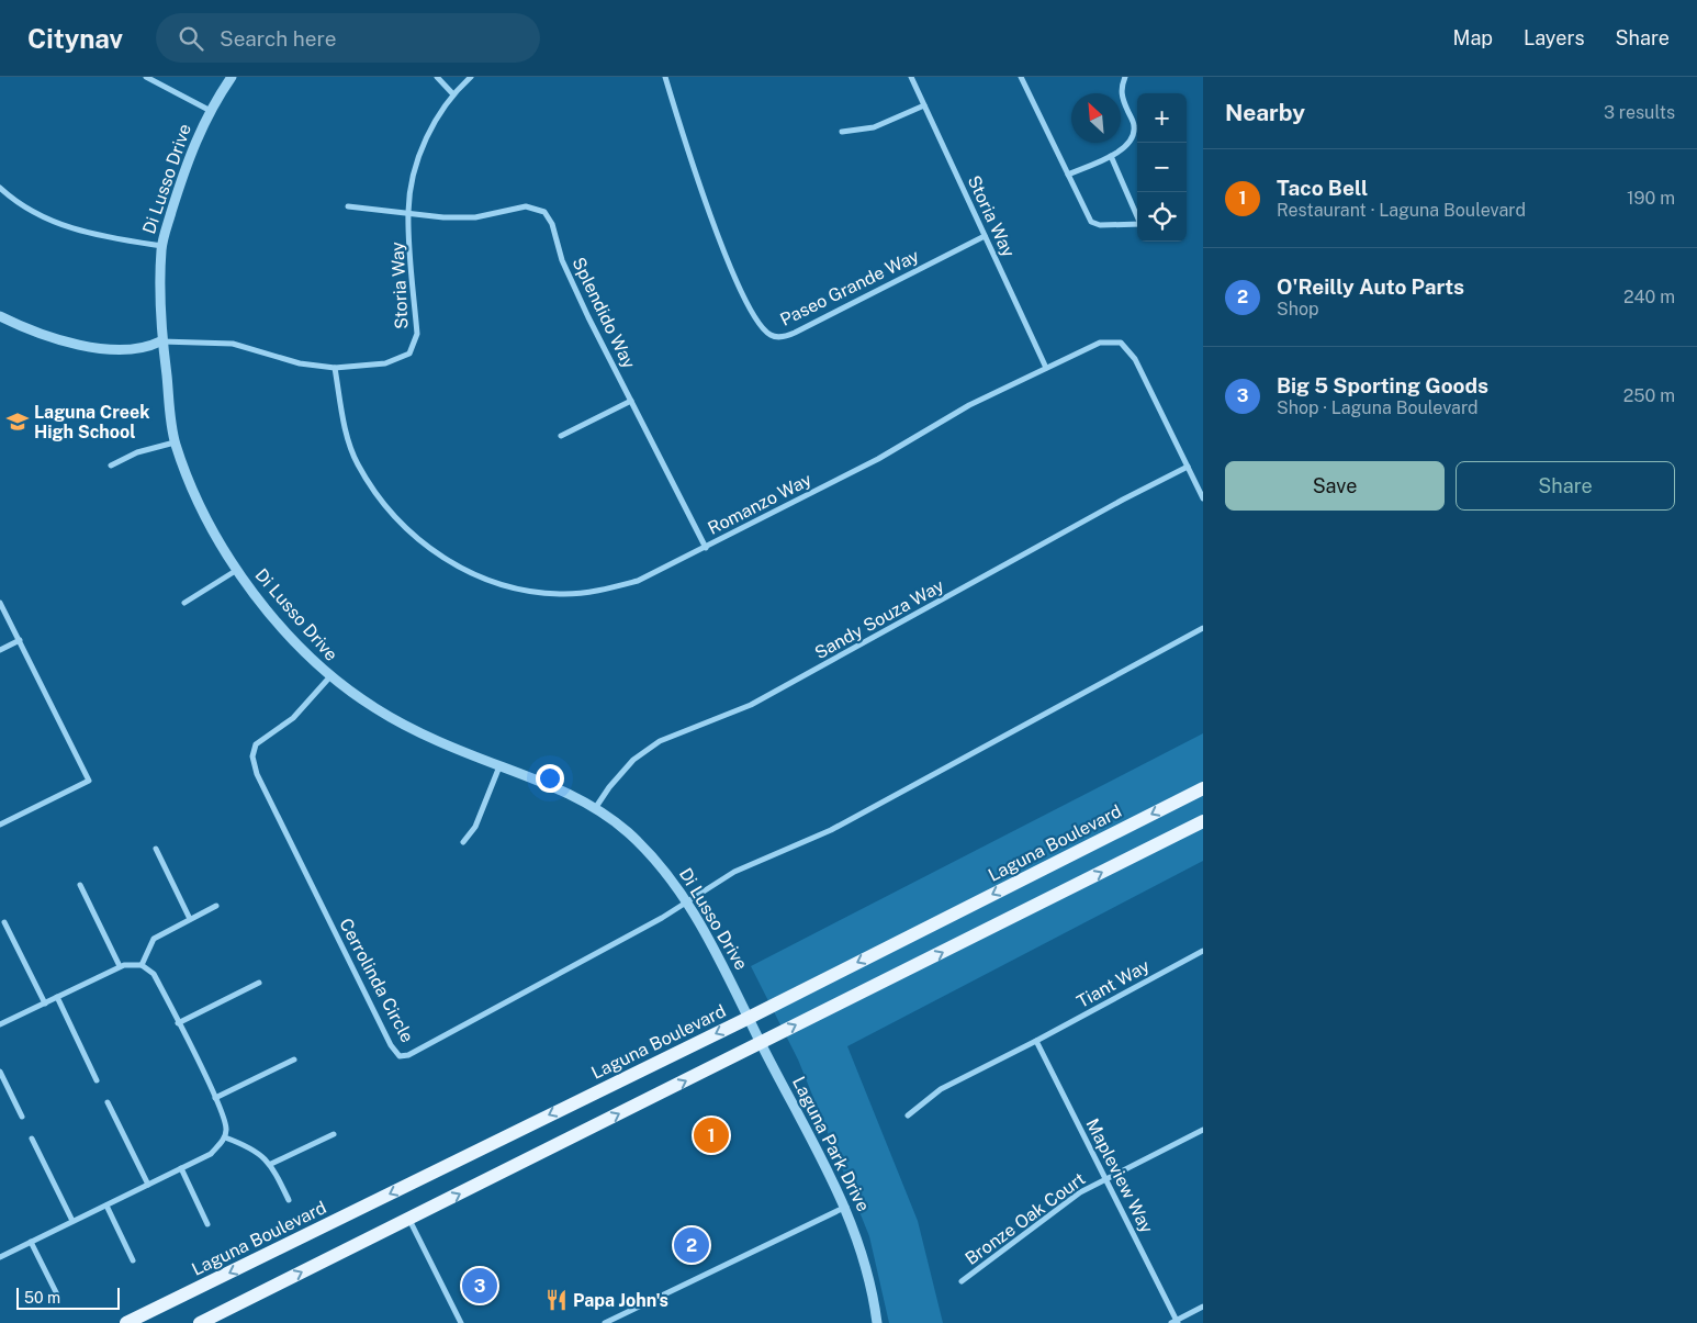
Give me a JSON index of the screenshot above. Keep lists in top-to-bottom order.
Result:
{
  "streets": {
    "main road": ["Laguna Boulevard"],
    "street": [
      "Di Lusso Drive",
      "Storia Way",
      "Paseo Grande Way",
      "Splendido Way",
      "Romanzo Way",
      "Sandy Souza Way",
      "Cerrolinda Circle",
      "Tiant Way",
      "Laguna Park Drive",
      "Mapleview Way",
      "Bronze Oak Court"
    ]
  },
  "crossings": [
    ["Di Lusso Drive", "Storia Way"],
    ["Di Lusso Drive", "Sandy Souza Way"],
    ["Di Lusso Drive", "Laguna Boulevard"],
    ["Di Lusso Drive", "Cerrolinda Circle"],
    ["Di Lusso Drive", "Laguna Park Drive"],
    ["Storia Way", "Paseo Grande Way"],
    ["Storia Way", "Splendido Way"],
    ["Storia Way", "Romanzo Way"],
    ["Splendido Way", "Romanzo Way"],
    ["Romanzo Way", "Sandy Souza Way"],
    ["Laguna Boulevard", "Laguna Park Drive"],
    ["Tiant Way", "Mapleview Way"],
    ["Mapleview Way", "Bronze Oak Court"]
  ],
  "places": {
    "school or university": ["Laguna Creek High School"],
    "restaurant": ["Papa John's"]
  },
  "scale_bar": "50 m",
  "north": "top left",
  "page": {
    "header": "Citynav",
    "search": "Search here",
    "nav": ["Map", "Layers", "Share"],
    "heading": ["Nearby", "3 results"],
    "map_buttons": ["+", "−"],
    "list": [
      {
        "mark": "1",
        "name": "Taco Bell",
        "note": "Restaurant · Laguna Boulevard",
        "value": "190 m"
      },
      {
        "mark": "2",
        "name": "O'Reilly Auto Parts",
        "note": "Shop",
        "value": "240 m"
      },
      {
        "mark": "3",
        "name": "Big 5 Sporting Goods",
        "note": "Shop · Laguna Boulevard",
        "value": "250 m"
      }
    ],
    "buttons": ["Save", "Share"],
    "pins": ["1", "2", "3"],
    "scale": "50 m"
  }
}
